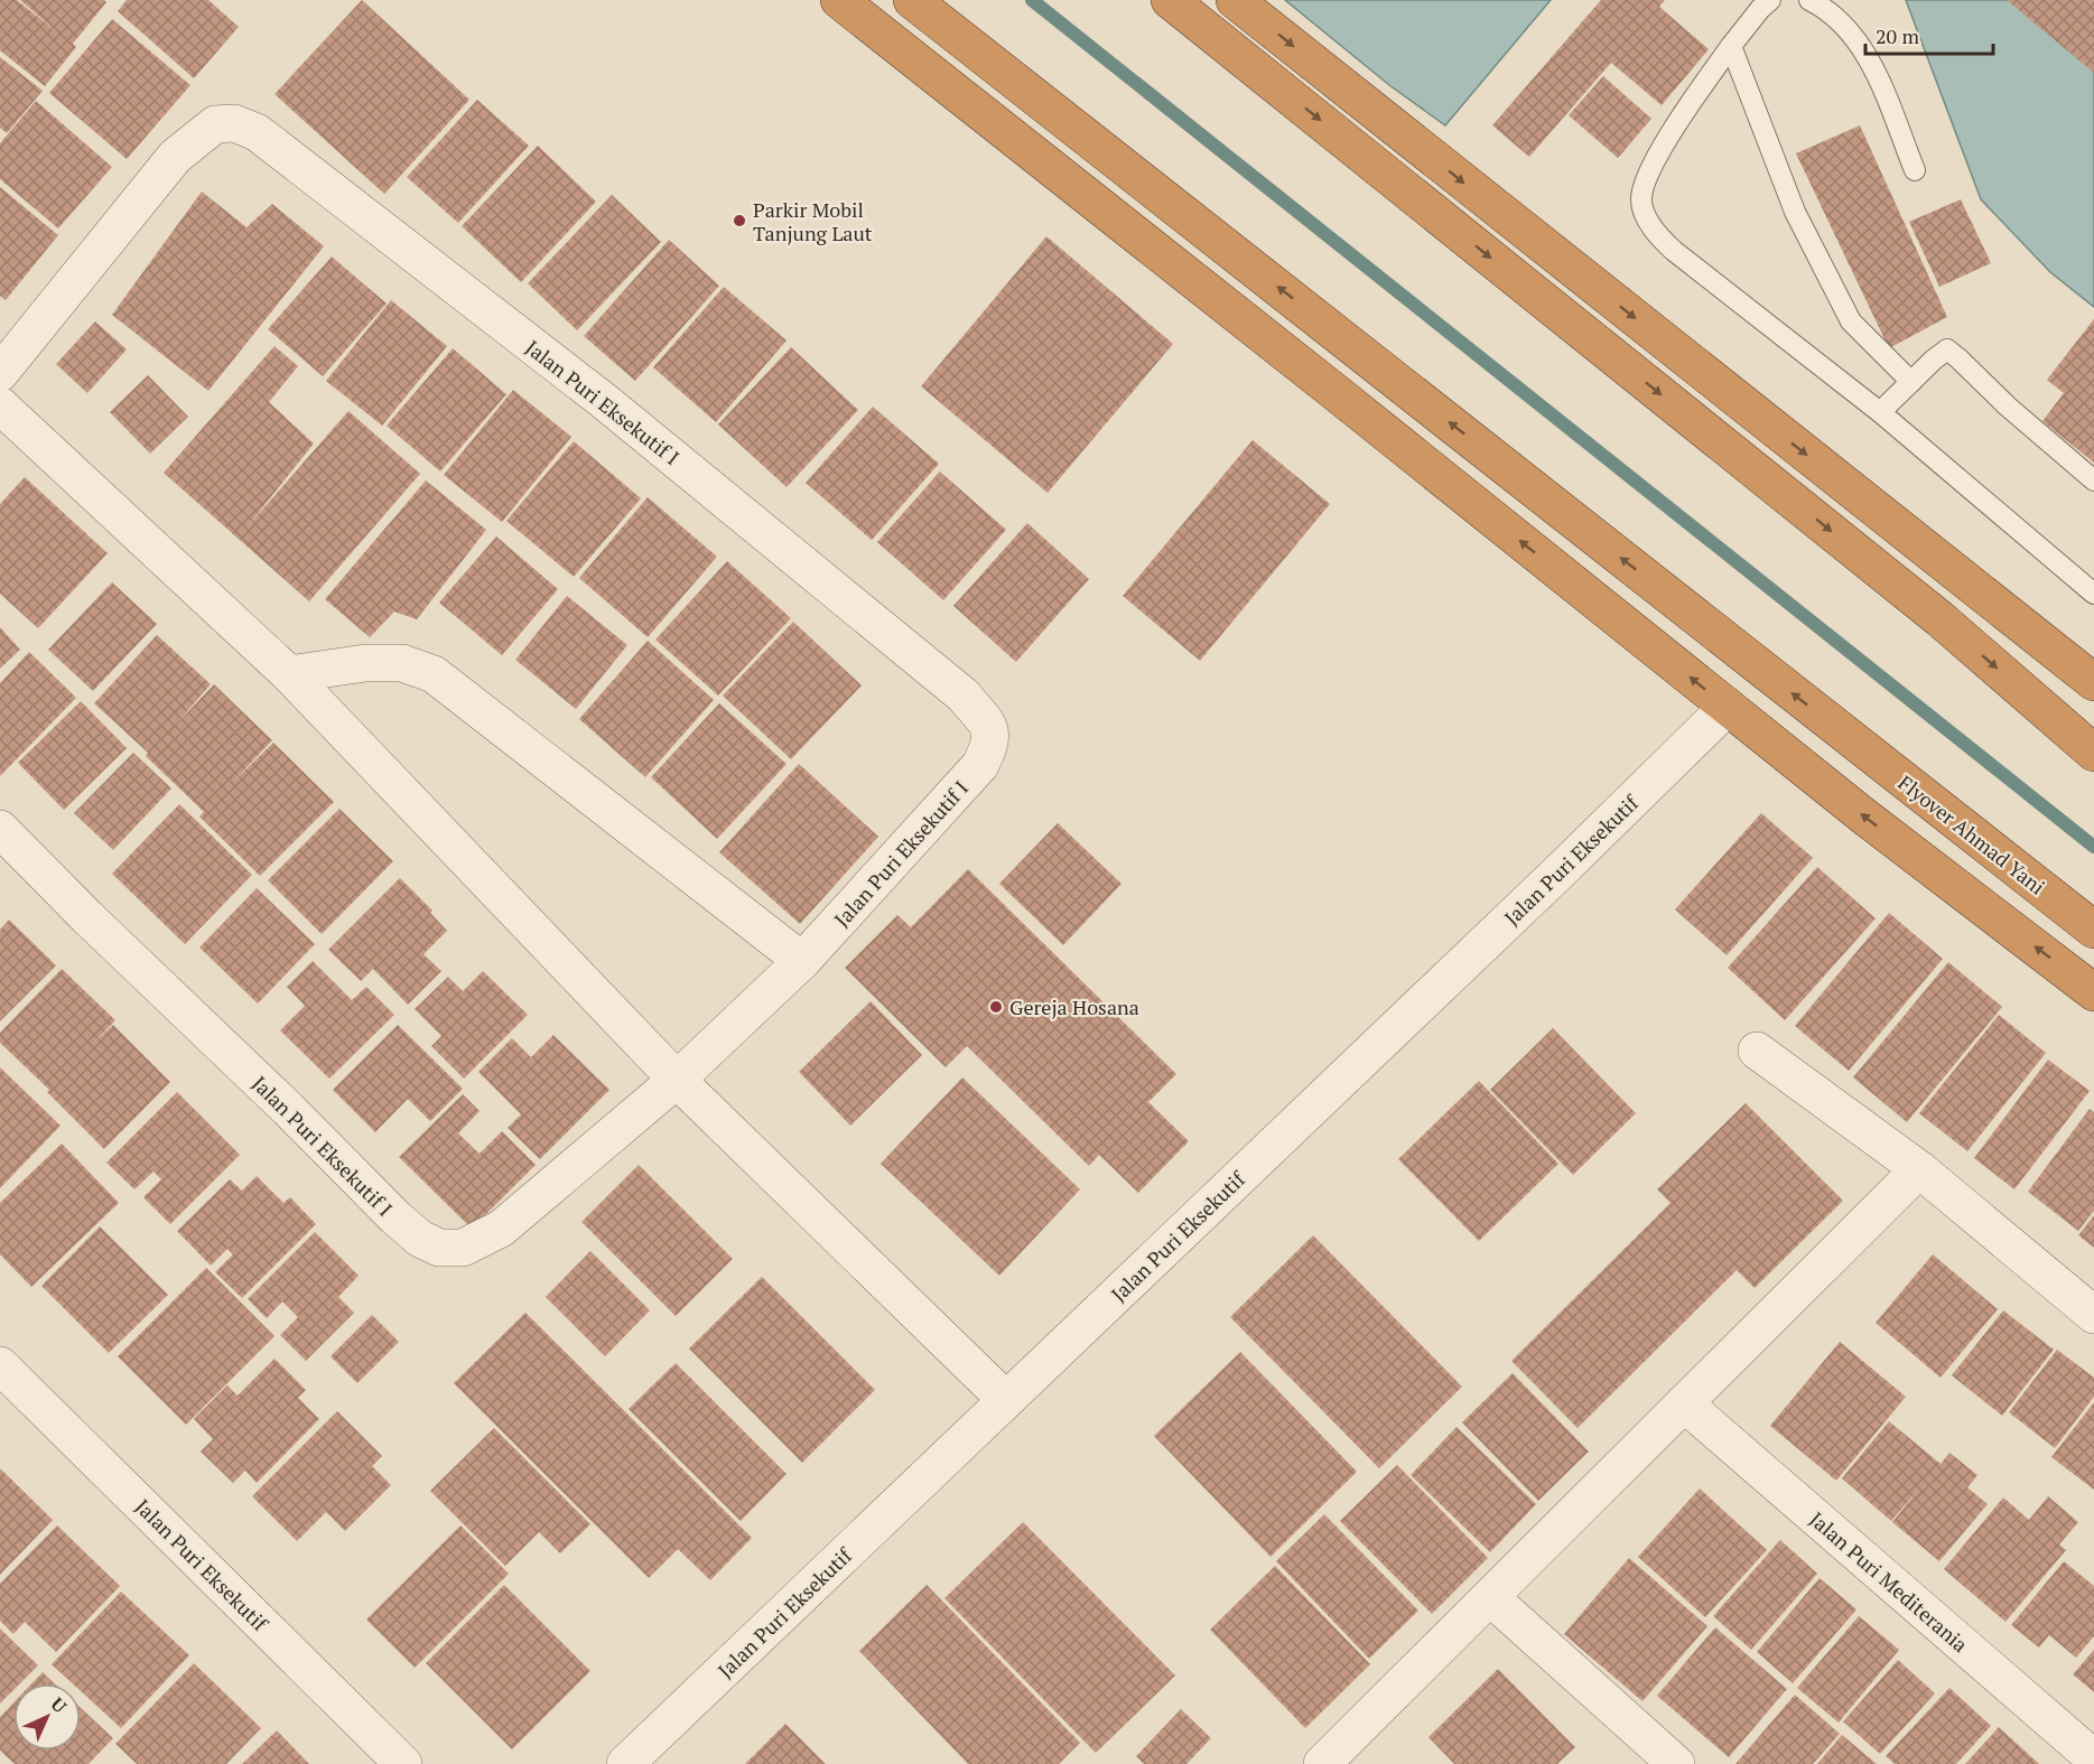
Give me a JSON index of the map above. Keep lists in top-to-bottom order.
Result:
{
  "streets": {
    "highway": ["Flyover Ahmad Yani"],
    "street": ["Jalan Puri Eksekutif I", "Jalan Puri Eksekutif", "Jalan Puri Mediterania"]
  },
  "places": ["Parkir Mobil Tanjung Laut", "Gereja Hosana"],
  "scale_bar": "20 m",
  "north": "top right"
}
